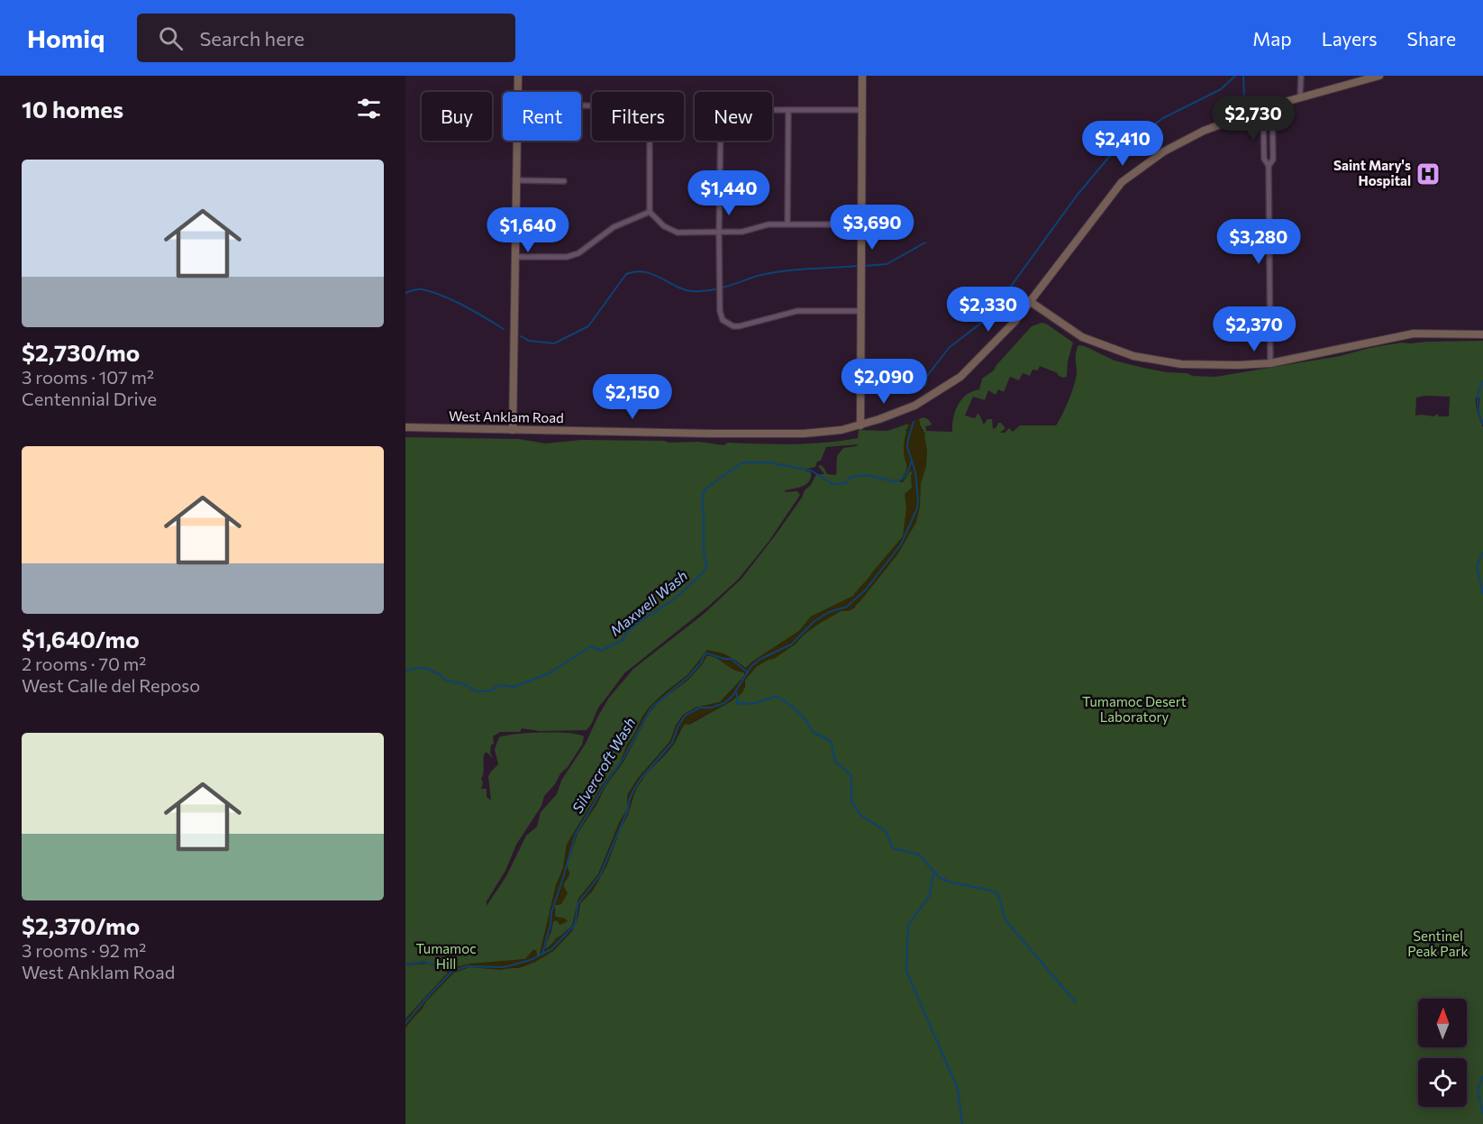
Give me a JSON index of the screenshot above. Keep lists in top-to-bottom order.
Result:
{
  "streets": {
    "street": ["West Anklam Road"]
  },
  "water": ["Maxwell Wash", "Silvercroft Wash"],
  "parks": ["Tumamoc Desert Laboratory", "Sentinel Peak Park", "Tumamoc Hill"],
  "places": {
    "hospital": ["Saint Mary's Hospital"]
  },
  "north": "top",
  "page": {
    "header": "Homiq",
    "search": "Search here",
    "nav": ["Map", "Layers", "Share"],
    "heading": "10 homes",
    "chip": [
      "Buy",
      "Rent",
      "Filters",
      "New"
    ],
    "price": [
      "$2,730",
      "$2,410",
      "$1,440",
      "$3,690",
      "$1,640",
      "$3,280",
      "$2,330",
      "$2,370",
      "$2,090",
      "$2,150"
    ],
    "list": [
      {
        "name": "$2,730/mo",
        "note": "3 rooms · 107 m² · Centennial Drive"
      },
      {
        "name": "$1,640/mo",
        "note": "2 rooms · 70 m² · West Calle del Reposo"
      },
      {
        "name": "$2,370/mo",
        "note": "3 rooms · 92 m² · West Anklam Road"
      }
    ]
  }
}
